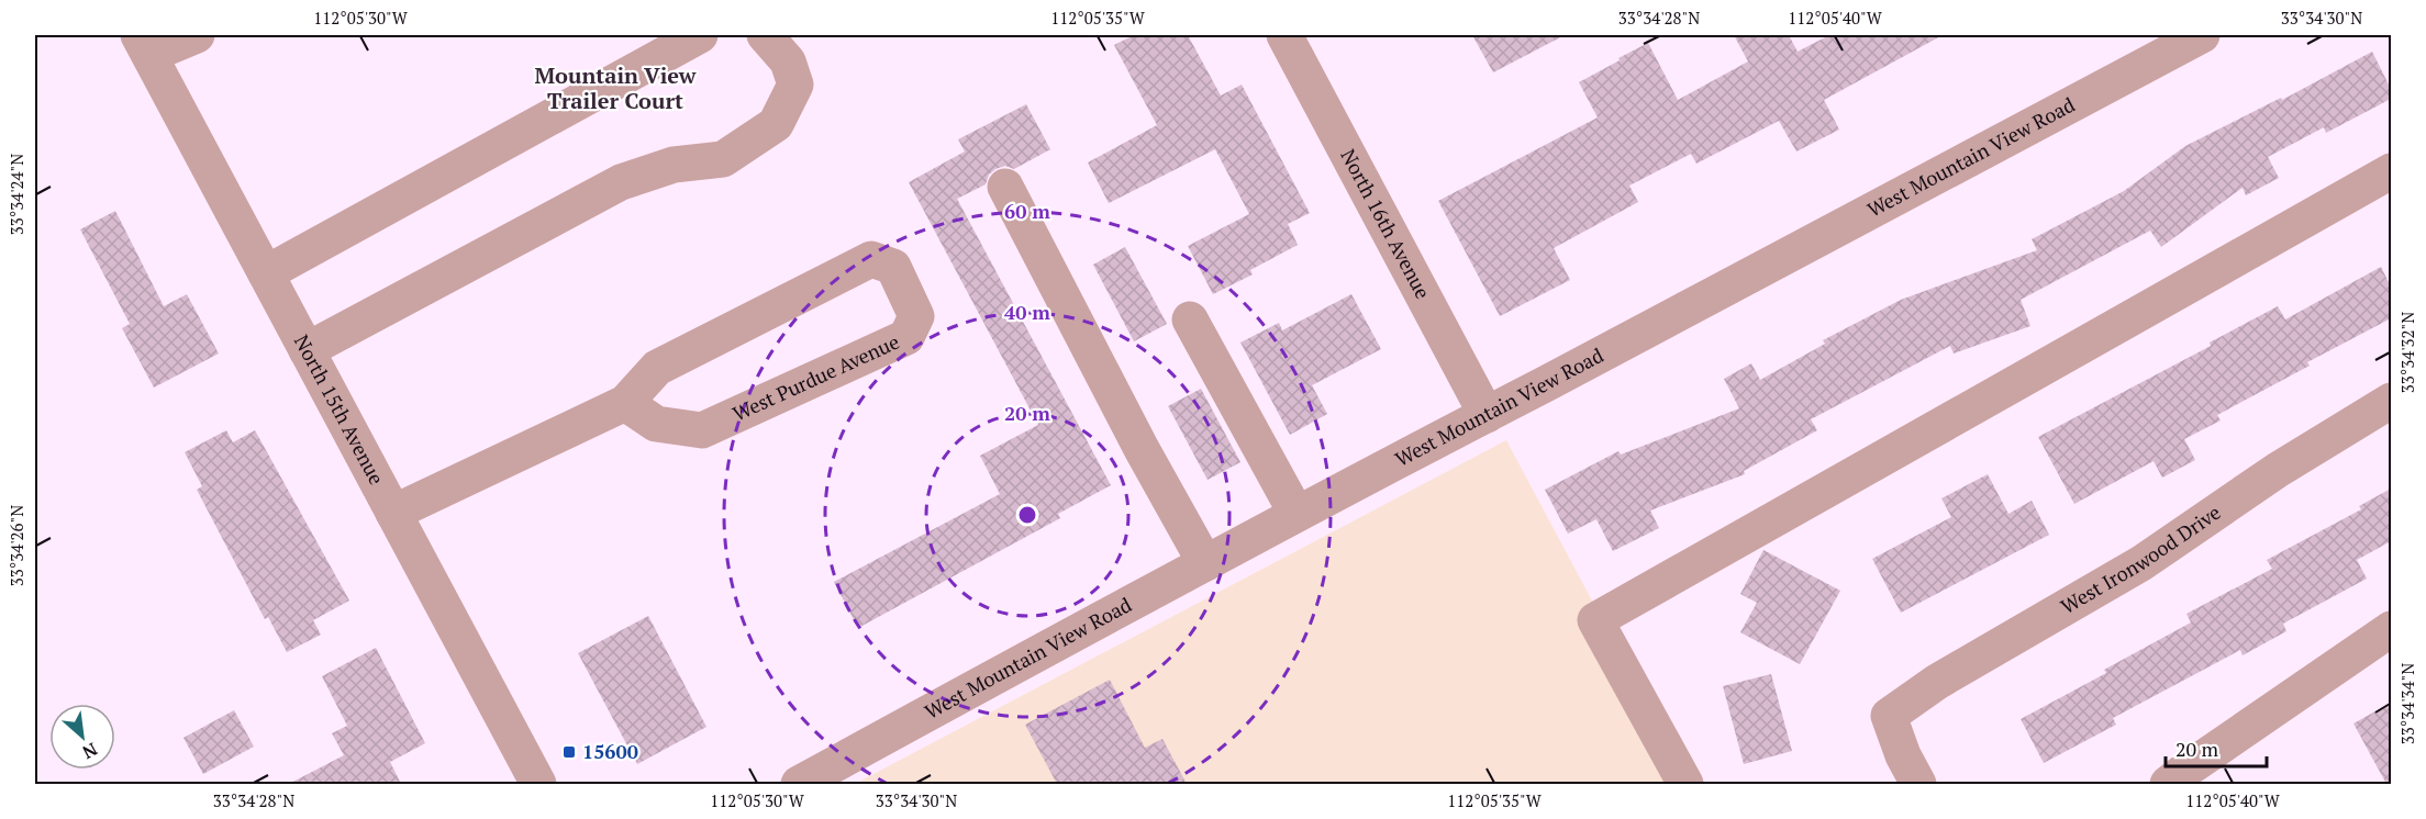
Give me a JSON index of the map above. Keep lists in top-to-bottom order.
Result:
{
  "streets": {
    "street": [
      "West Mountain View Road",
      "North 16th Avenue",
      "West Purdue Avenue",
      "North 15th Avenue",
      "West Ironwood Drive"
    ]
  },
  "crossings": [
    ["West Mountain View Road", "North 16th Avenue"],
    ["West Purdue Avenue", "North 15th Avenue"]
  ],
  "districts": ["Mountain View Trailer Court"],
  "places": {
    "transit": ["15600"]
  },
  "scale_bar": "20 m",
  "north": "bottom right",
  "coordinates": [
    "112°05'30\"W",
    "112°05'35\"W",
    "33°34'28\"N",
    "112°05'40\"W",
    "33°34'30\"N",
    "33°34'24\"N",
    "33°34'32\"N",
    "33°34'26\"N",
    "33°34'34\"N"
  ],
  "rings": ["60 m", "40 m", "20 m"]
}
